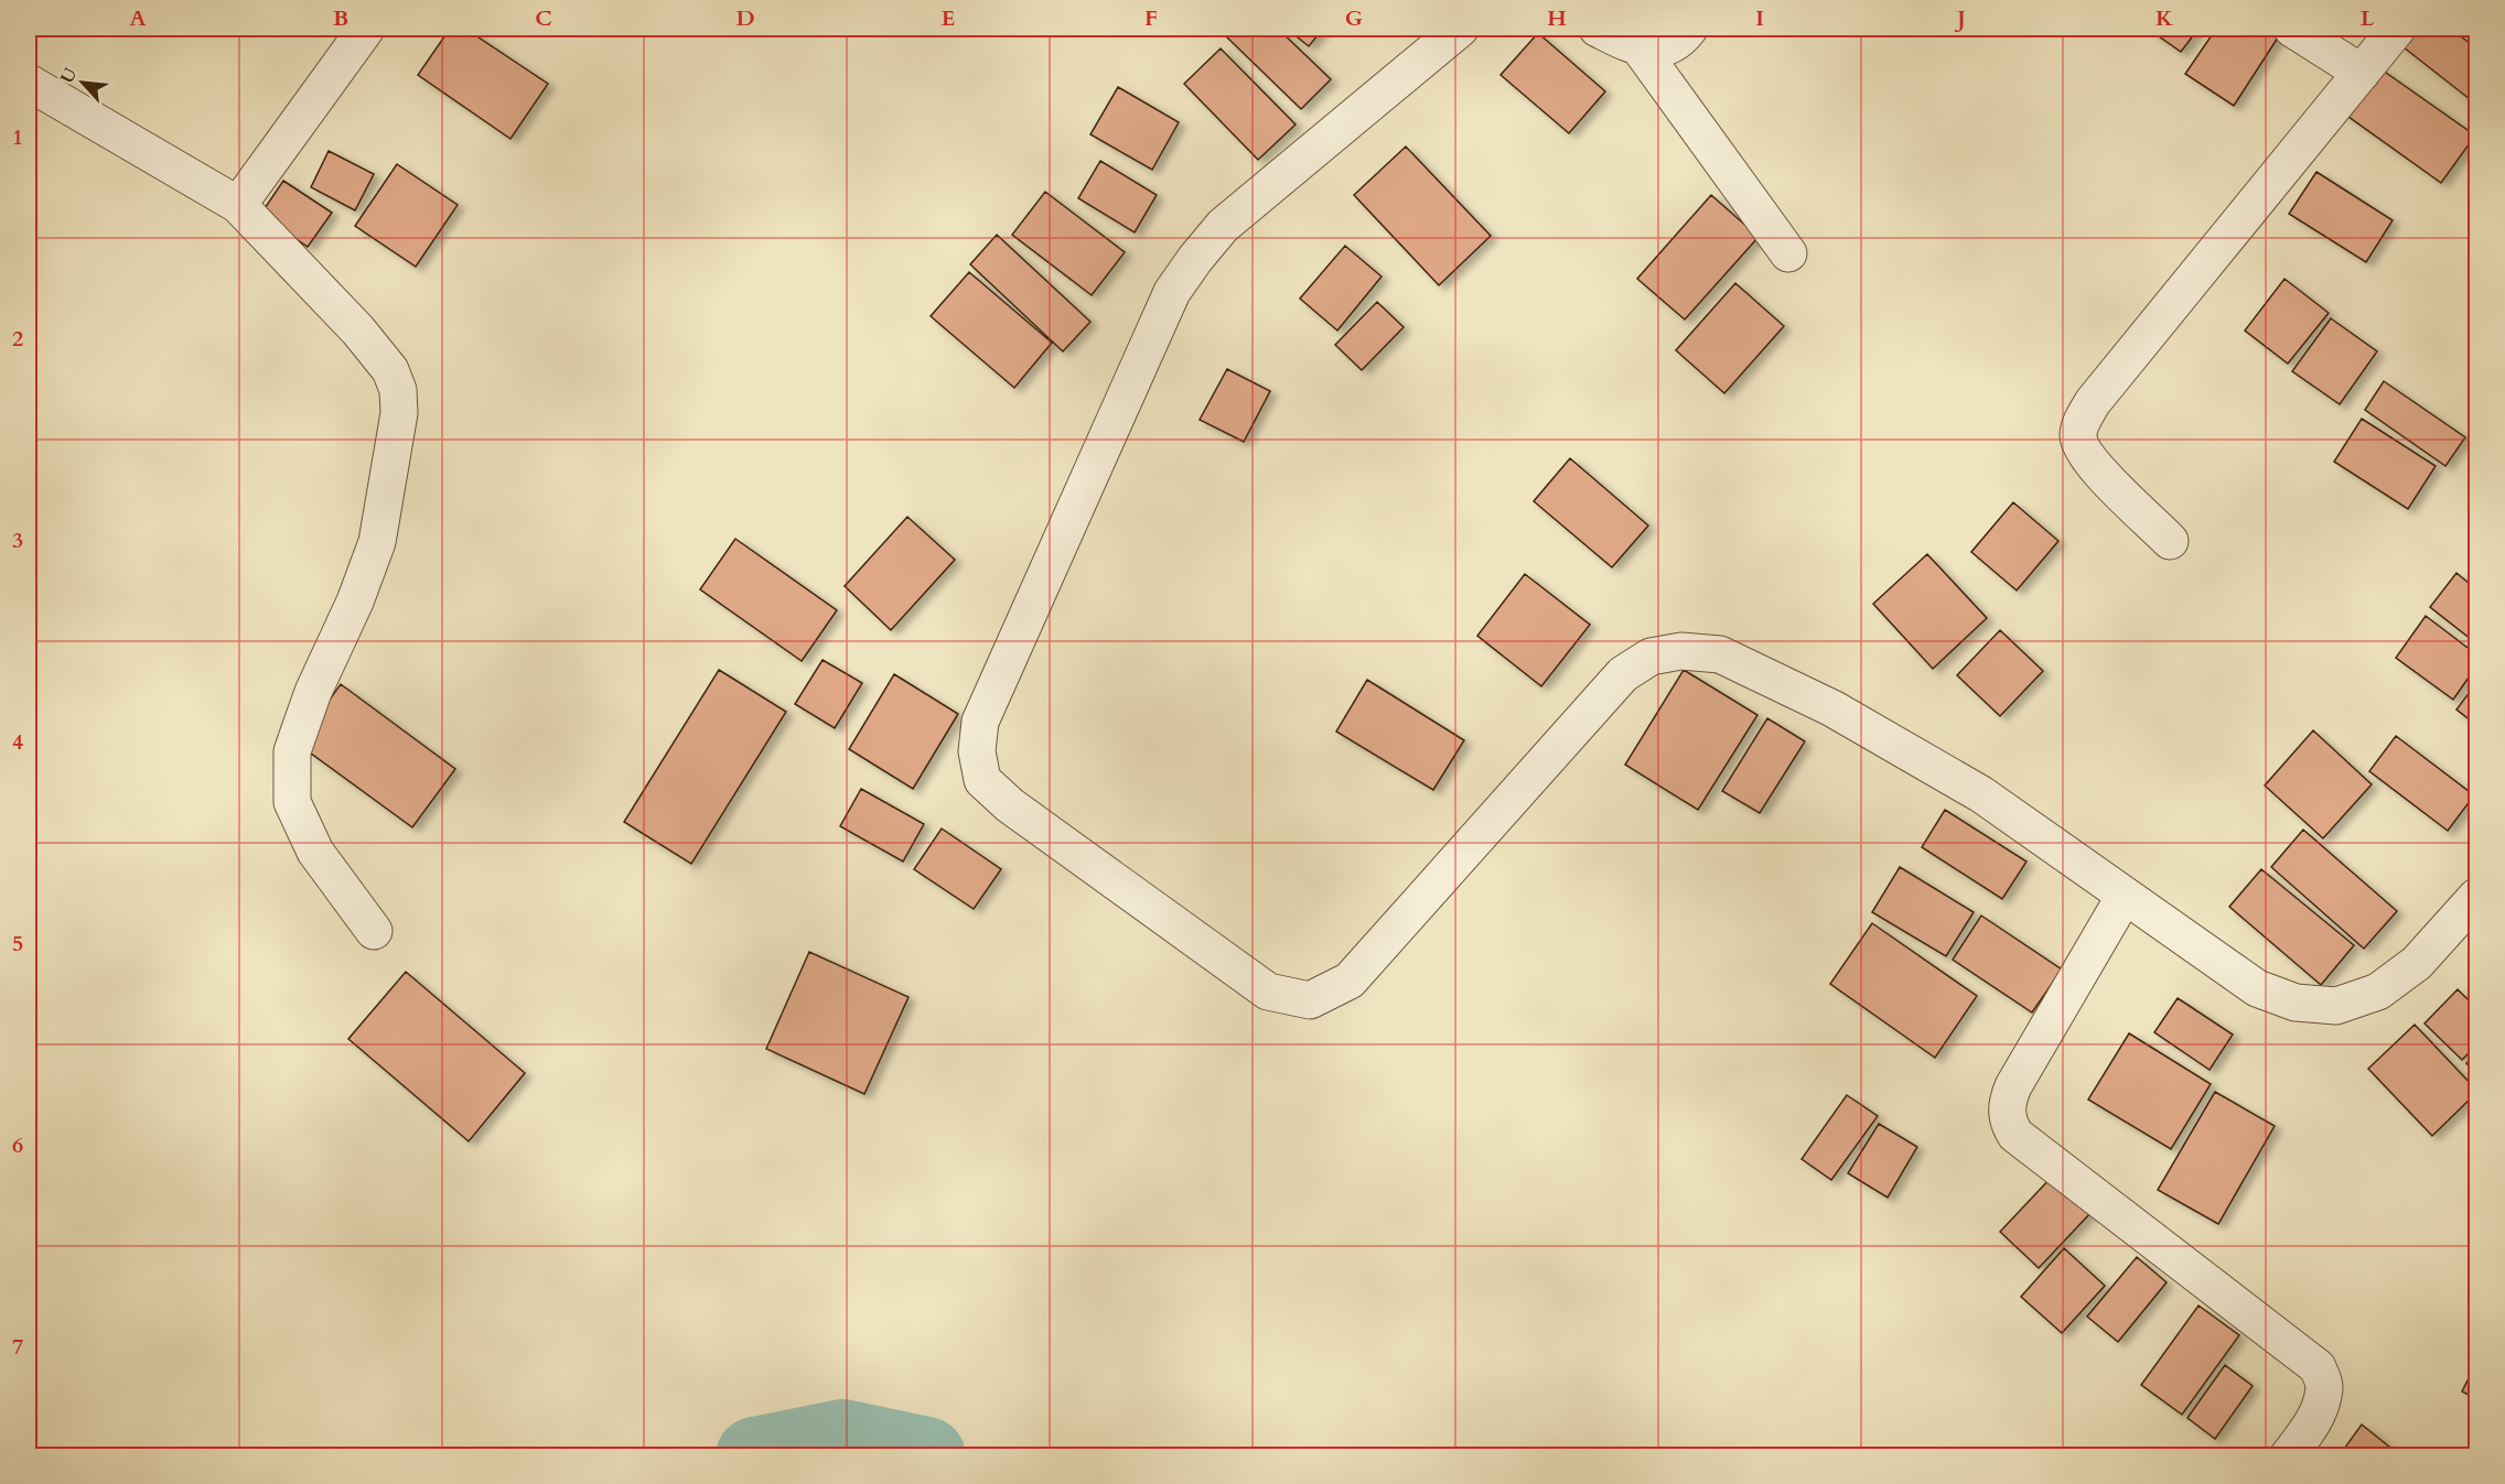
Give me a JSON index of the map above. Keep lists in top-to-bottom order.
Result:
{
  "north": "top left",
  "grid": {
    "columns": [
      "A",
      "B",
      "C",
      "D",
      "E",
      "F",
      "G",
      "H",
      "I",
      "J",
      "K",
      "L"
    ],
    "rows": [
      "1",
      "2",
      "3",
      "4",
      "5",
      "6",
      "7"
    ]
  }
}
